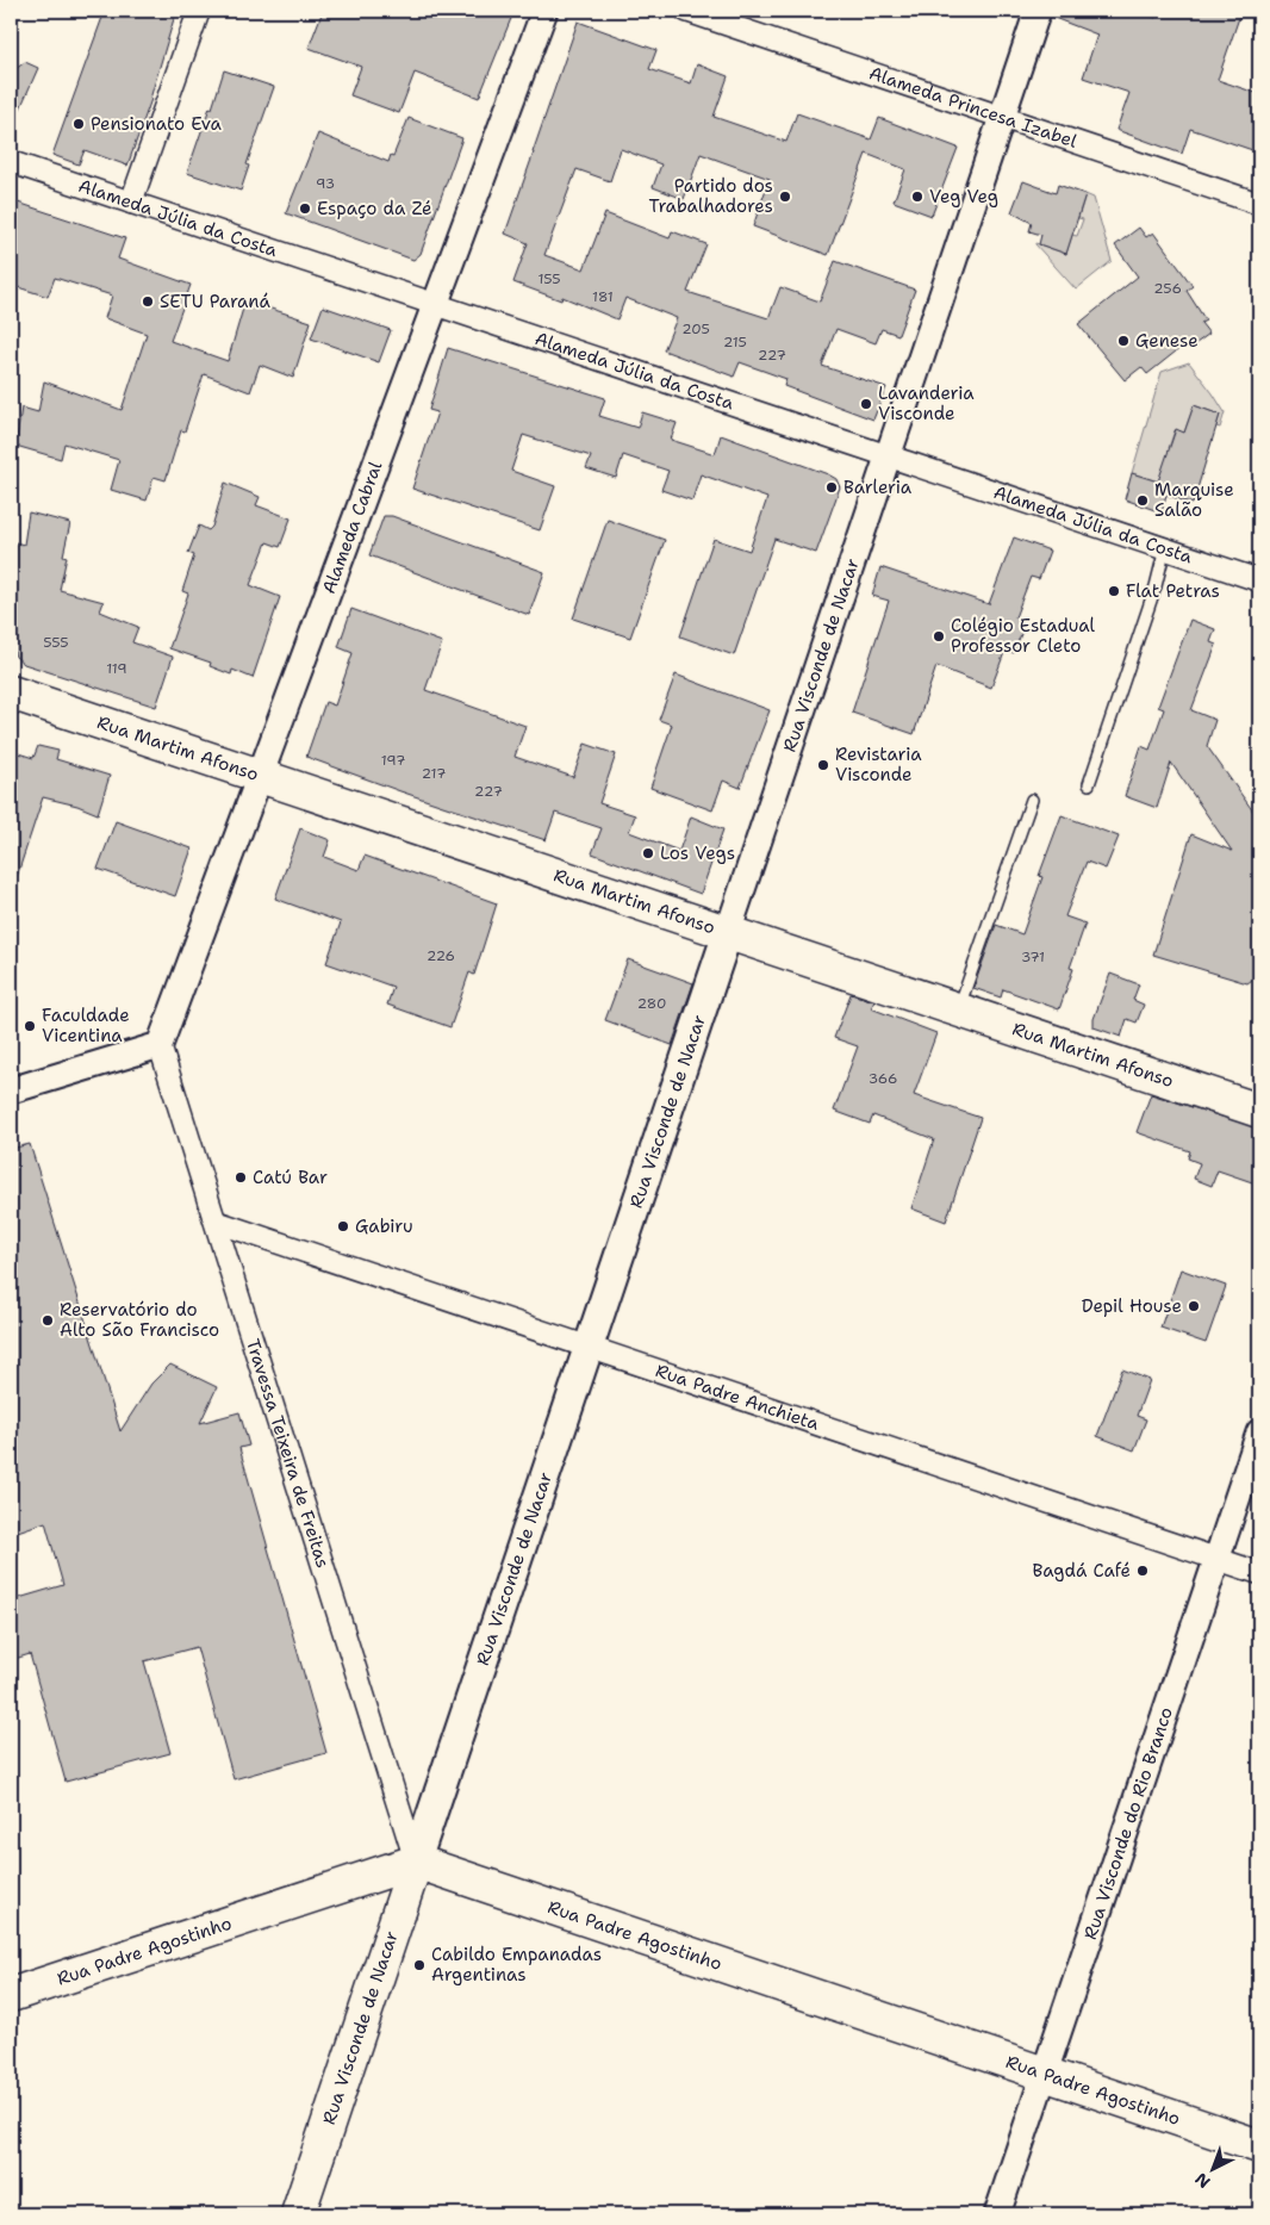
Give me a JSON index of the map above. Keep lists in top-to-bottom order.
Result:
{
  "streets": {
    "main road": ["Rua Visconde de Nacar", "Rua Martim Afonso", "Rua Padre Agostinho"],
    "street": [
      "Alameda Princesa Izabel",
      "Alameda Júlia da Costa",
      "Alameda Cabral",
      "Rua Padre Anchieta",
      "Travessa Teixeira de Freitas",
      "Rua Visconde do Rio Branco"
    ]
  },
  "crossings": [
    ["Alameda Princesa Izabel", "Rua Visconde de Nacar"],
    ["Alameda Júlia da Costa", "Alameda Cabral"],
    ["Alameda Júlia da Costa", "Rua Visconde de Nacar"],
    ["Alameda Cabral", "Rua Martim Afonso"],
    ["Alameda Cabral", "Travessa Teixeira de Freitas"],
    ["Rua Visconde de Nacar", "Rua Martim Afonso"],
    ["Rua Visconde de Nacar", "Rua Padre Anchieta"],
    ["Rua Visconde de Nacar", "Travessa Teixeira de Freitas"],
    ["Rua Visconde de Nacar", "Rua Padre Agostinho"],
    ["Rua Padre Anchieta", "Travessa Teixeira de Freitas"],
    ["Rua Padre Anchieta", "Rua Visconde do Rio Branco"],
    ["Travessa Teixeira de Freitas", "Rua Padre Agostinho"],
    ["Rua Visconde do Rio Branco", "Rua Padre Agostinho"]
  ],
  "places": [
    "Pensionato Eva",
    "Partido dos Trabalhadores",
    "Veg Veg",
    "Espaço da Zé",
    "SETU Paraná",
    "Genese",
    "Lavanderia Visconde",
    "Barleria",
    "Marquise Salão",
    "Flat Petras",
    "Colégio Estadual Professor Cleto",
    "Revistaria Visconde",
    "Los Vegs",
    "Faculdade Vicentina",
    "Catú Bar",
    "Gabiru",
    "Depil House",
    "Reservatório do Alto São Francisco",
    "Bagdá Café",
    "Cabildo Empanadas Argentinas"
  ],
  "house_numbers": [
    "93",
    "155",
    "256",
    "181",
    "205",
    "215",
    "227",
    "555",
    "119",
    "197",
    "217",
    "227",
    "226",
    "371",
    "280",
    "366"
  ],
  "north": "bottom left"
}
